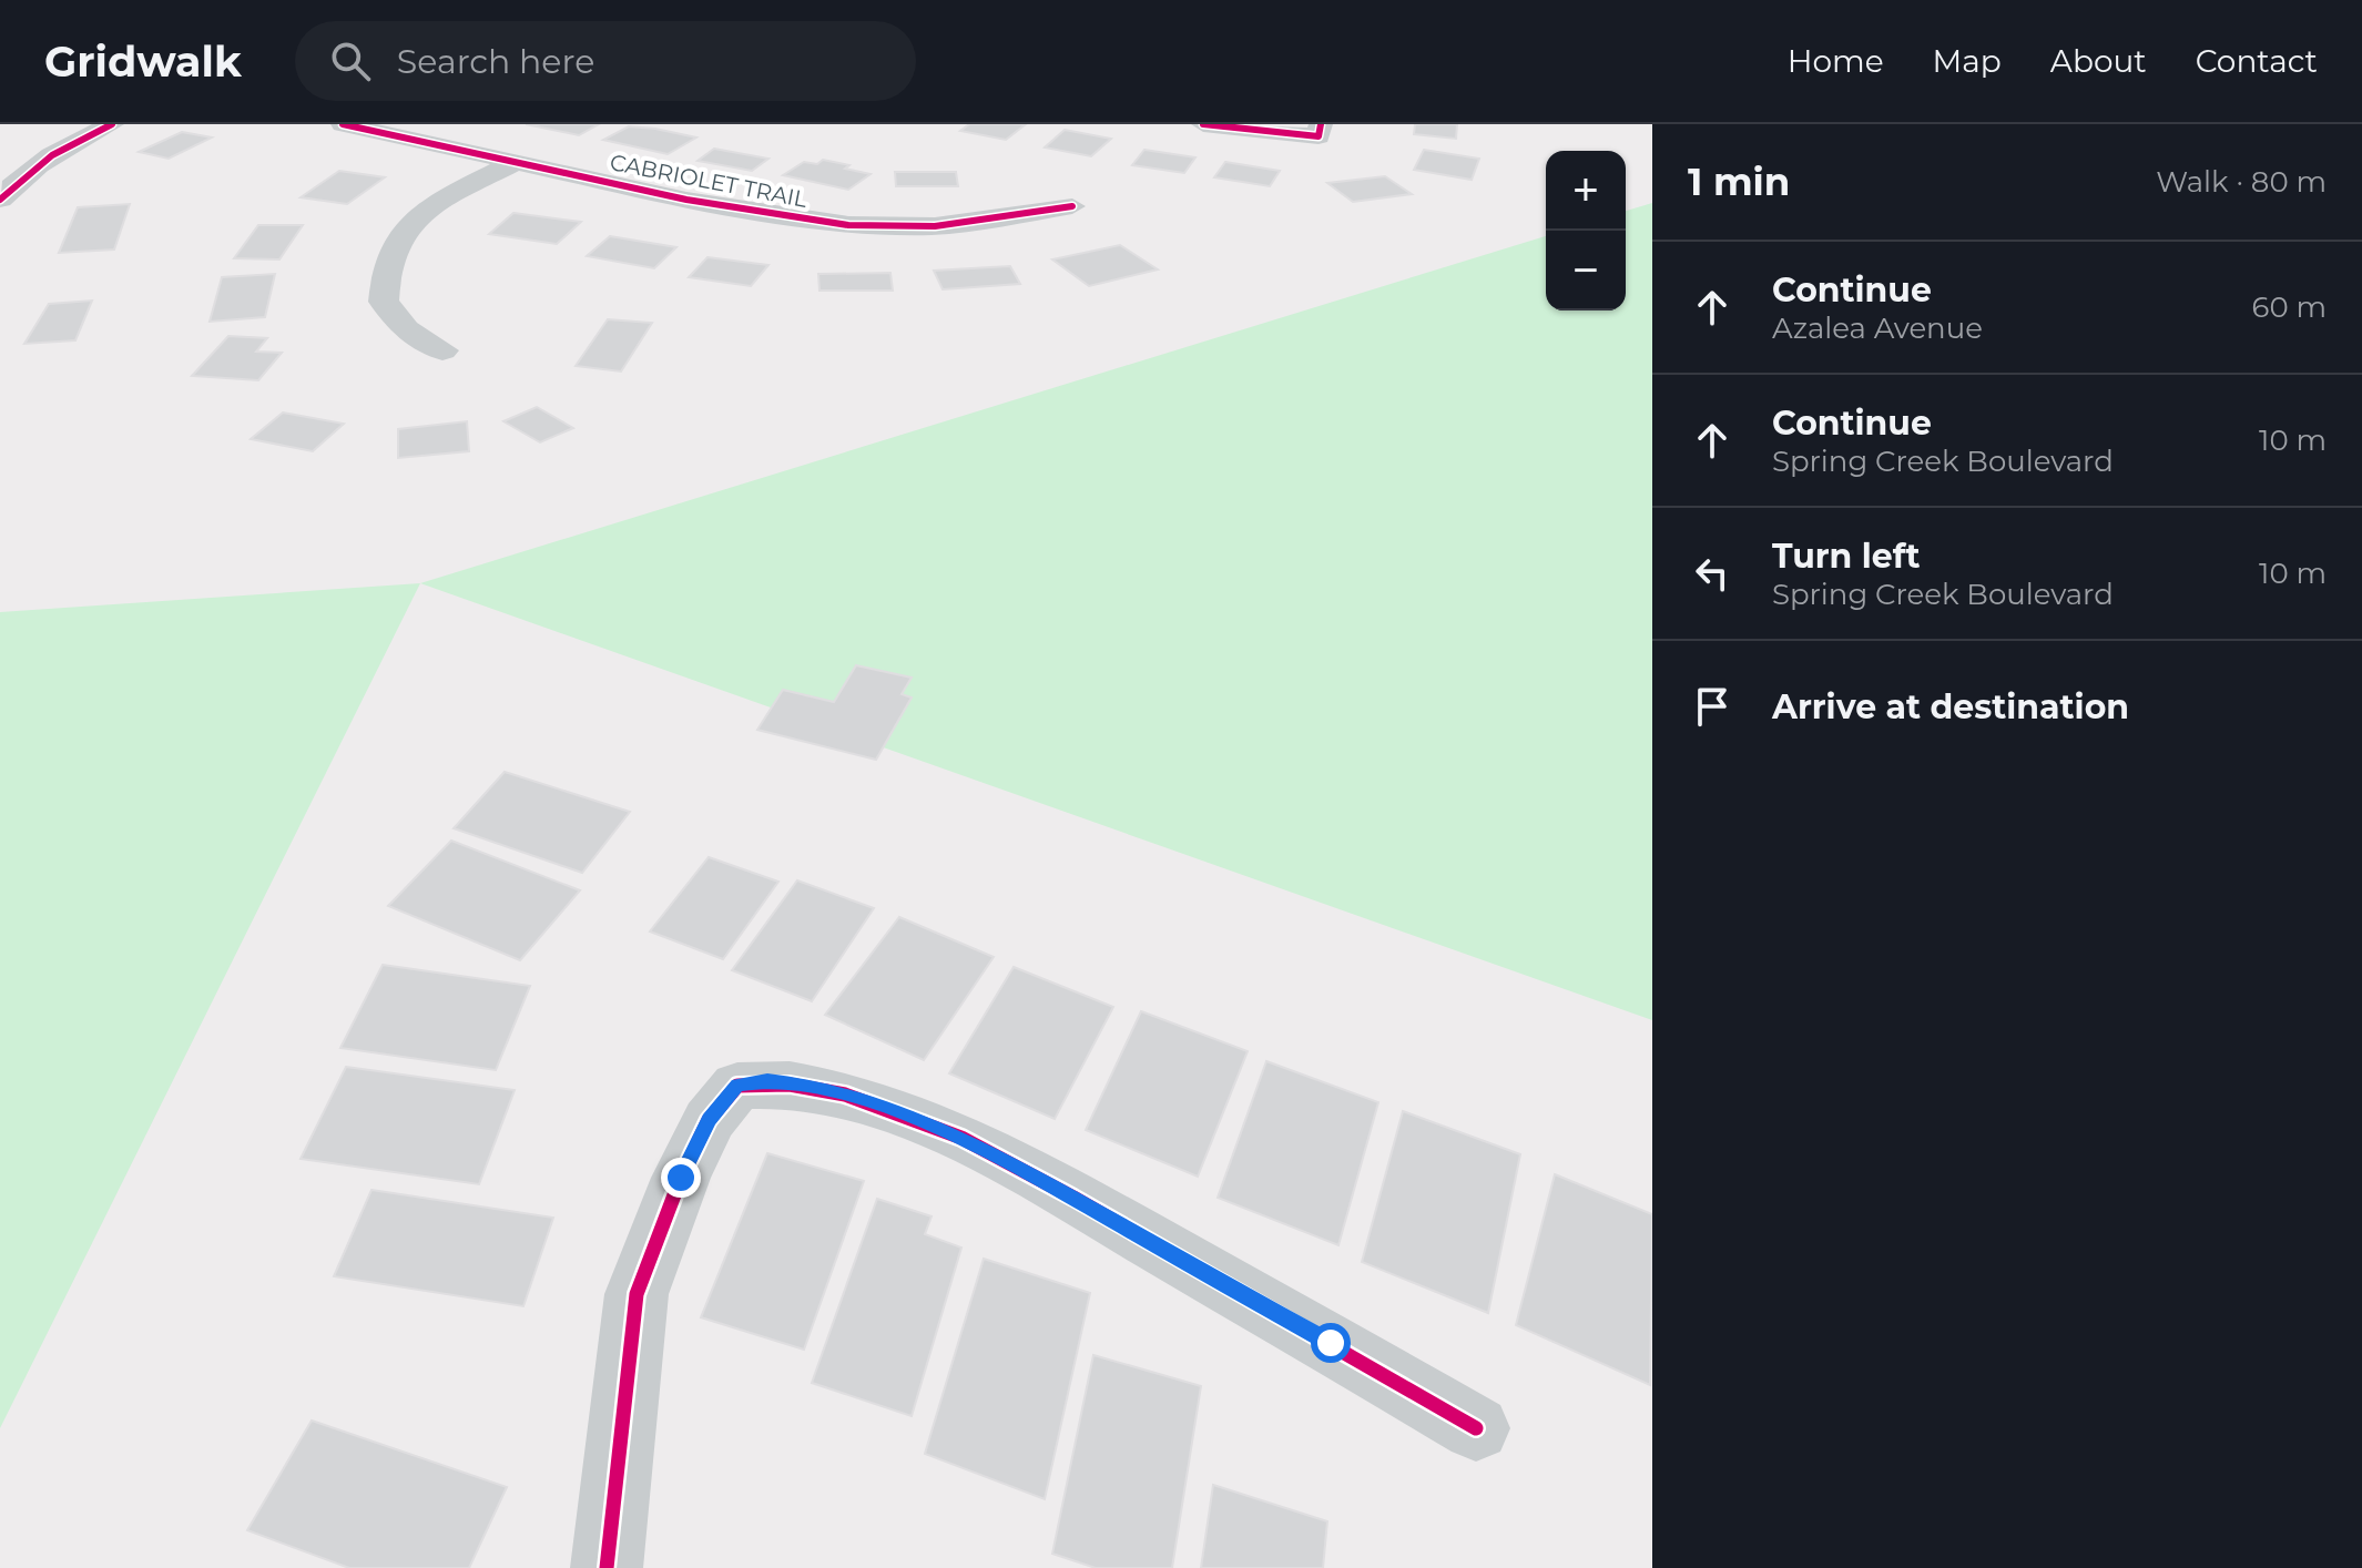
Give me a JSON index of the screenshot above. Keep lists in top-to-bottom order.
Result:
{
  "streets": {
    "street": ["CABRIOLET TRAIL"]
  },
  "page": {
    "header": "Gridwalk",
    "search": "Search here",
    "nav": [
      "Home",
      "Map",
      "About",
      "Contact"
    ],
    "heading": ["1 min", "Walk · 80 m"],
    "map_buttons": ["+", "−"],
    "list": [
      ["Continue", "Azalea Avenue", "60 m"],
      ["Continue", "Spring Creek Boulevard", "10 m"],
      ["Turn left", "Spring Creek Boulevard", "10 m"],
      "Arrive at destination"
    ]
  }
}
